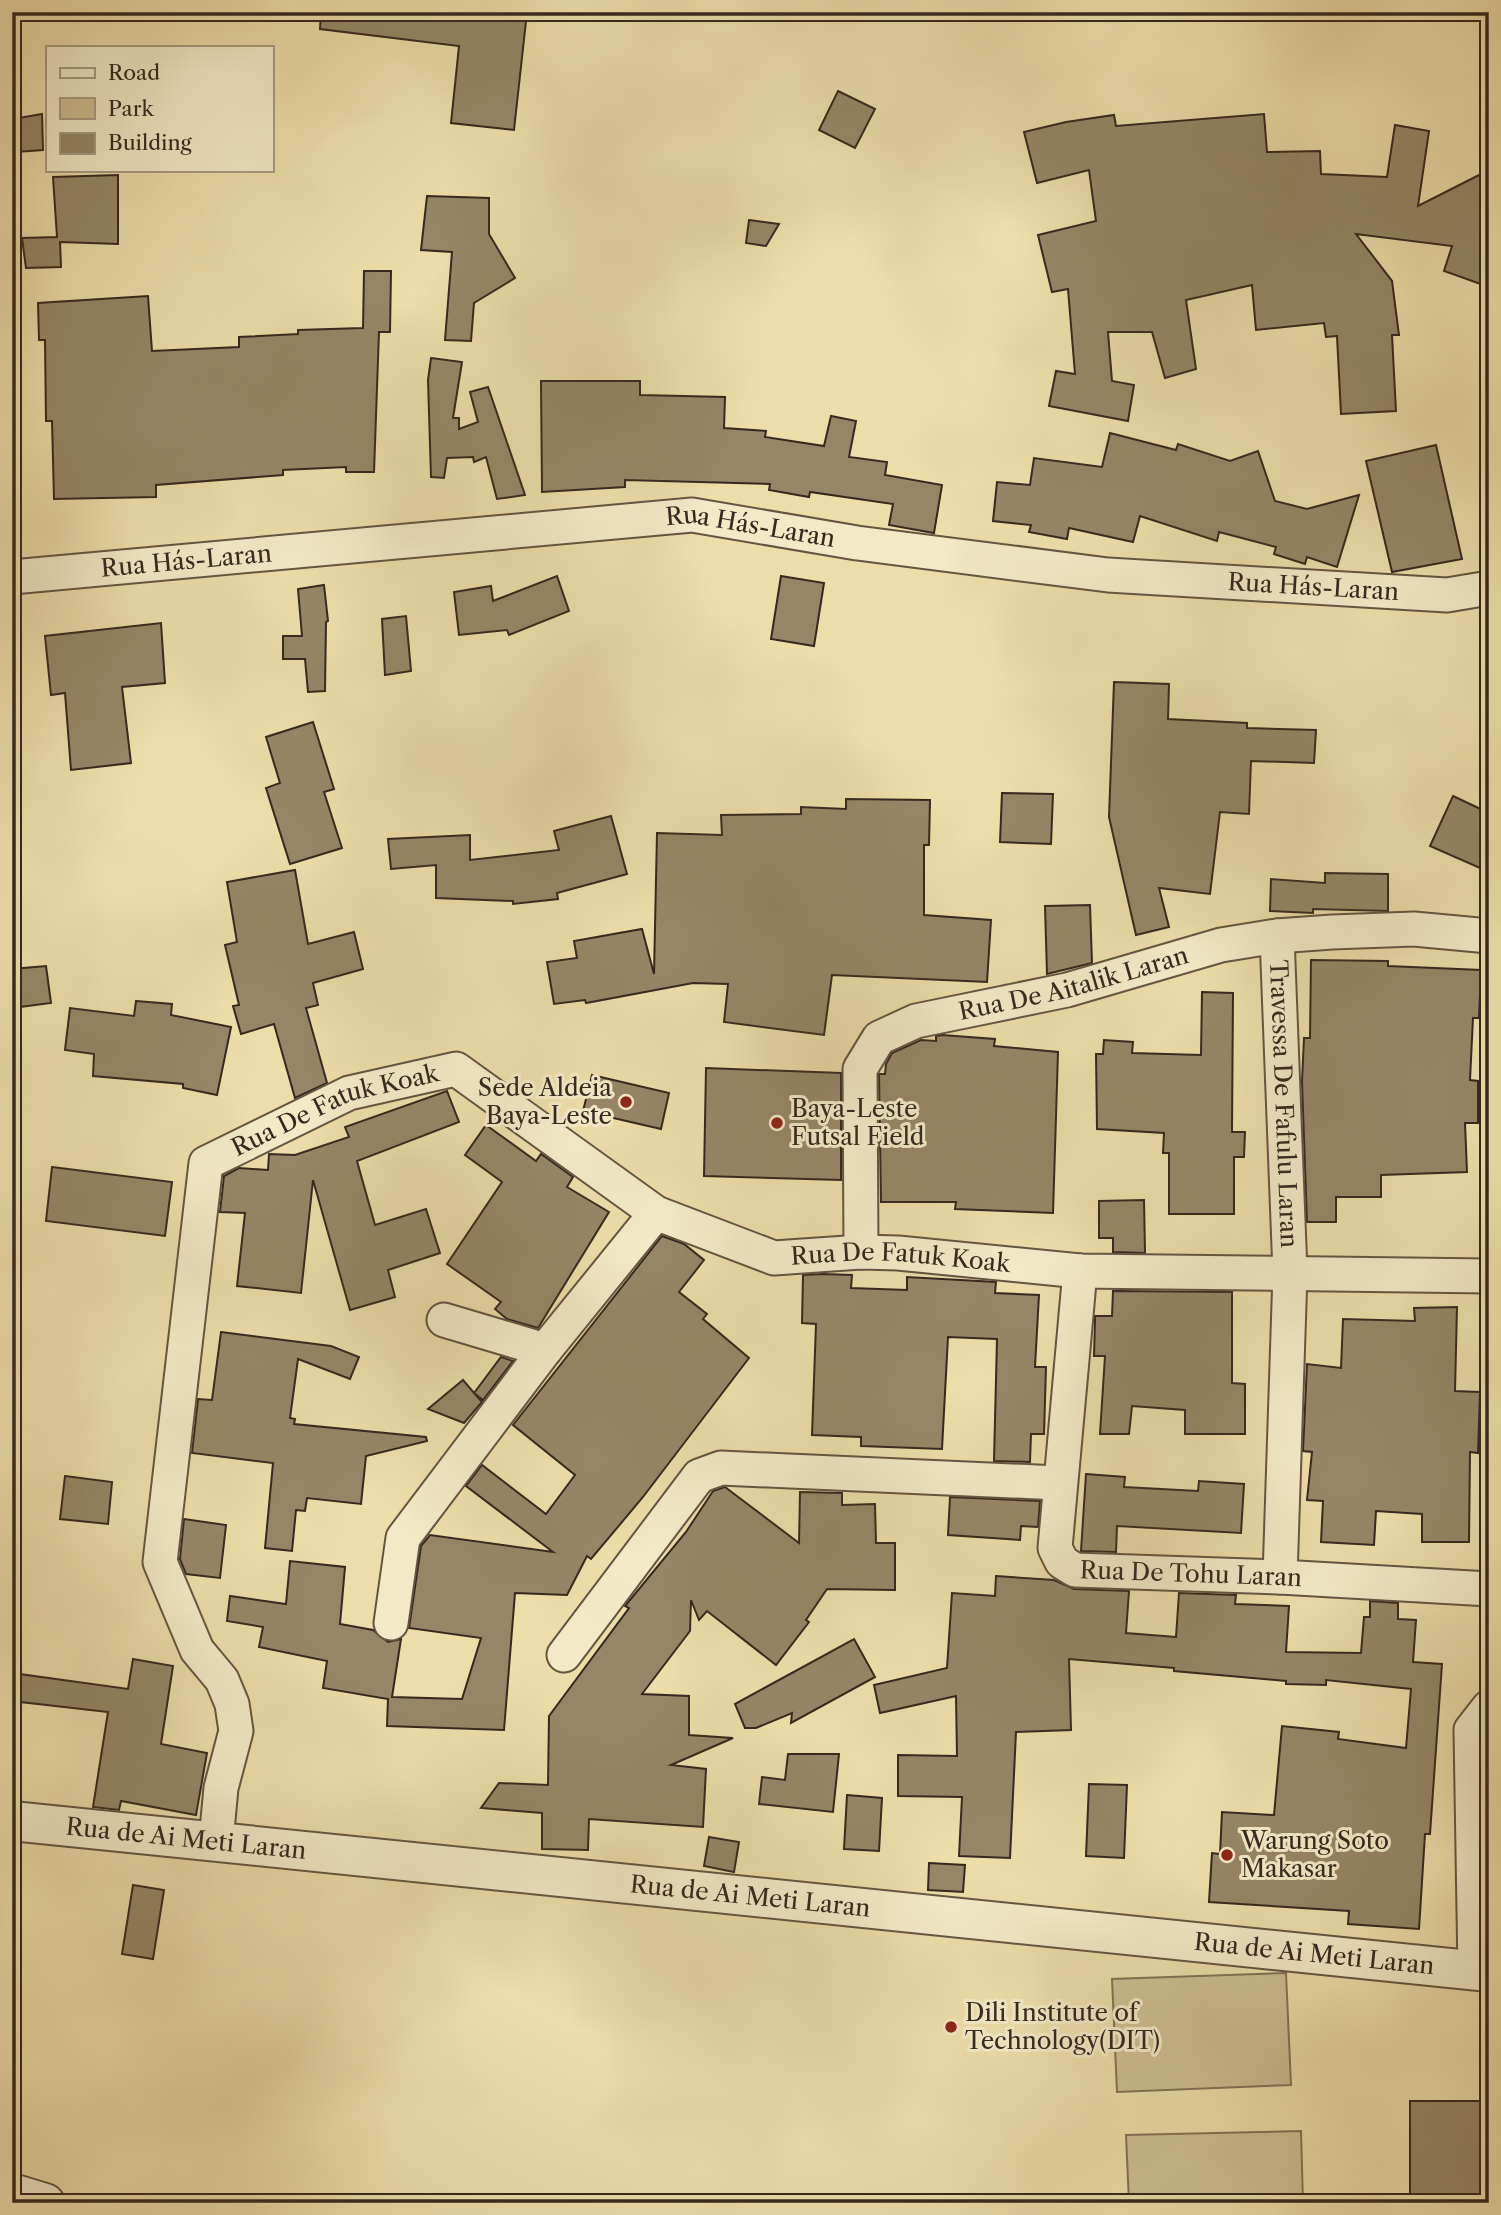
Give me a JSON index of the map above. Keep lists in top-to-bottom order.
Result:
{
  "streets": {
    "street": [
      "Rua Hás-Laran",
      "Rua De Aitalik Laran",
      "Travessa De Fafulu Laran",
      "Rua De Fatuk Koak",
      "Rua De Tohu Laran",
      "Rua de Ai Meti Laran"
    ]
  },
  "crossings": [
    ["Rua De Aitalik Laran", "Travessa De Fafulu Laran"],
    ["Rua De Aitalik Laran", "Rua De Fatuk Koak"],
    ["Travessa De Fafulu Laran", "Rua De Fatuk Koak"],
    ["Travessa De Fafulu Laran", "Rua De Tohu Laran"],
    ["Rua De Fatuk Koak", "Rua De Tohu Laran"],
    ["Rua De Fatuk Koak", "Rua de Ai Meti Laran"]
  ],
  "places": [
    "Sede Aldeia Baya-Leste",
    "Baya-Leste Futsal Field",
    "Warung Soto Makasar",
    "Dili Institute of Technology(DIT)"
  ],
  "legend": ["Road", "Park", "Building"]
}
